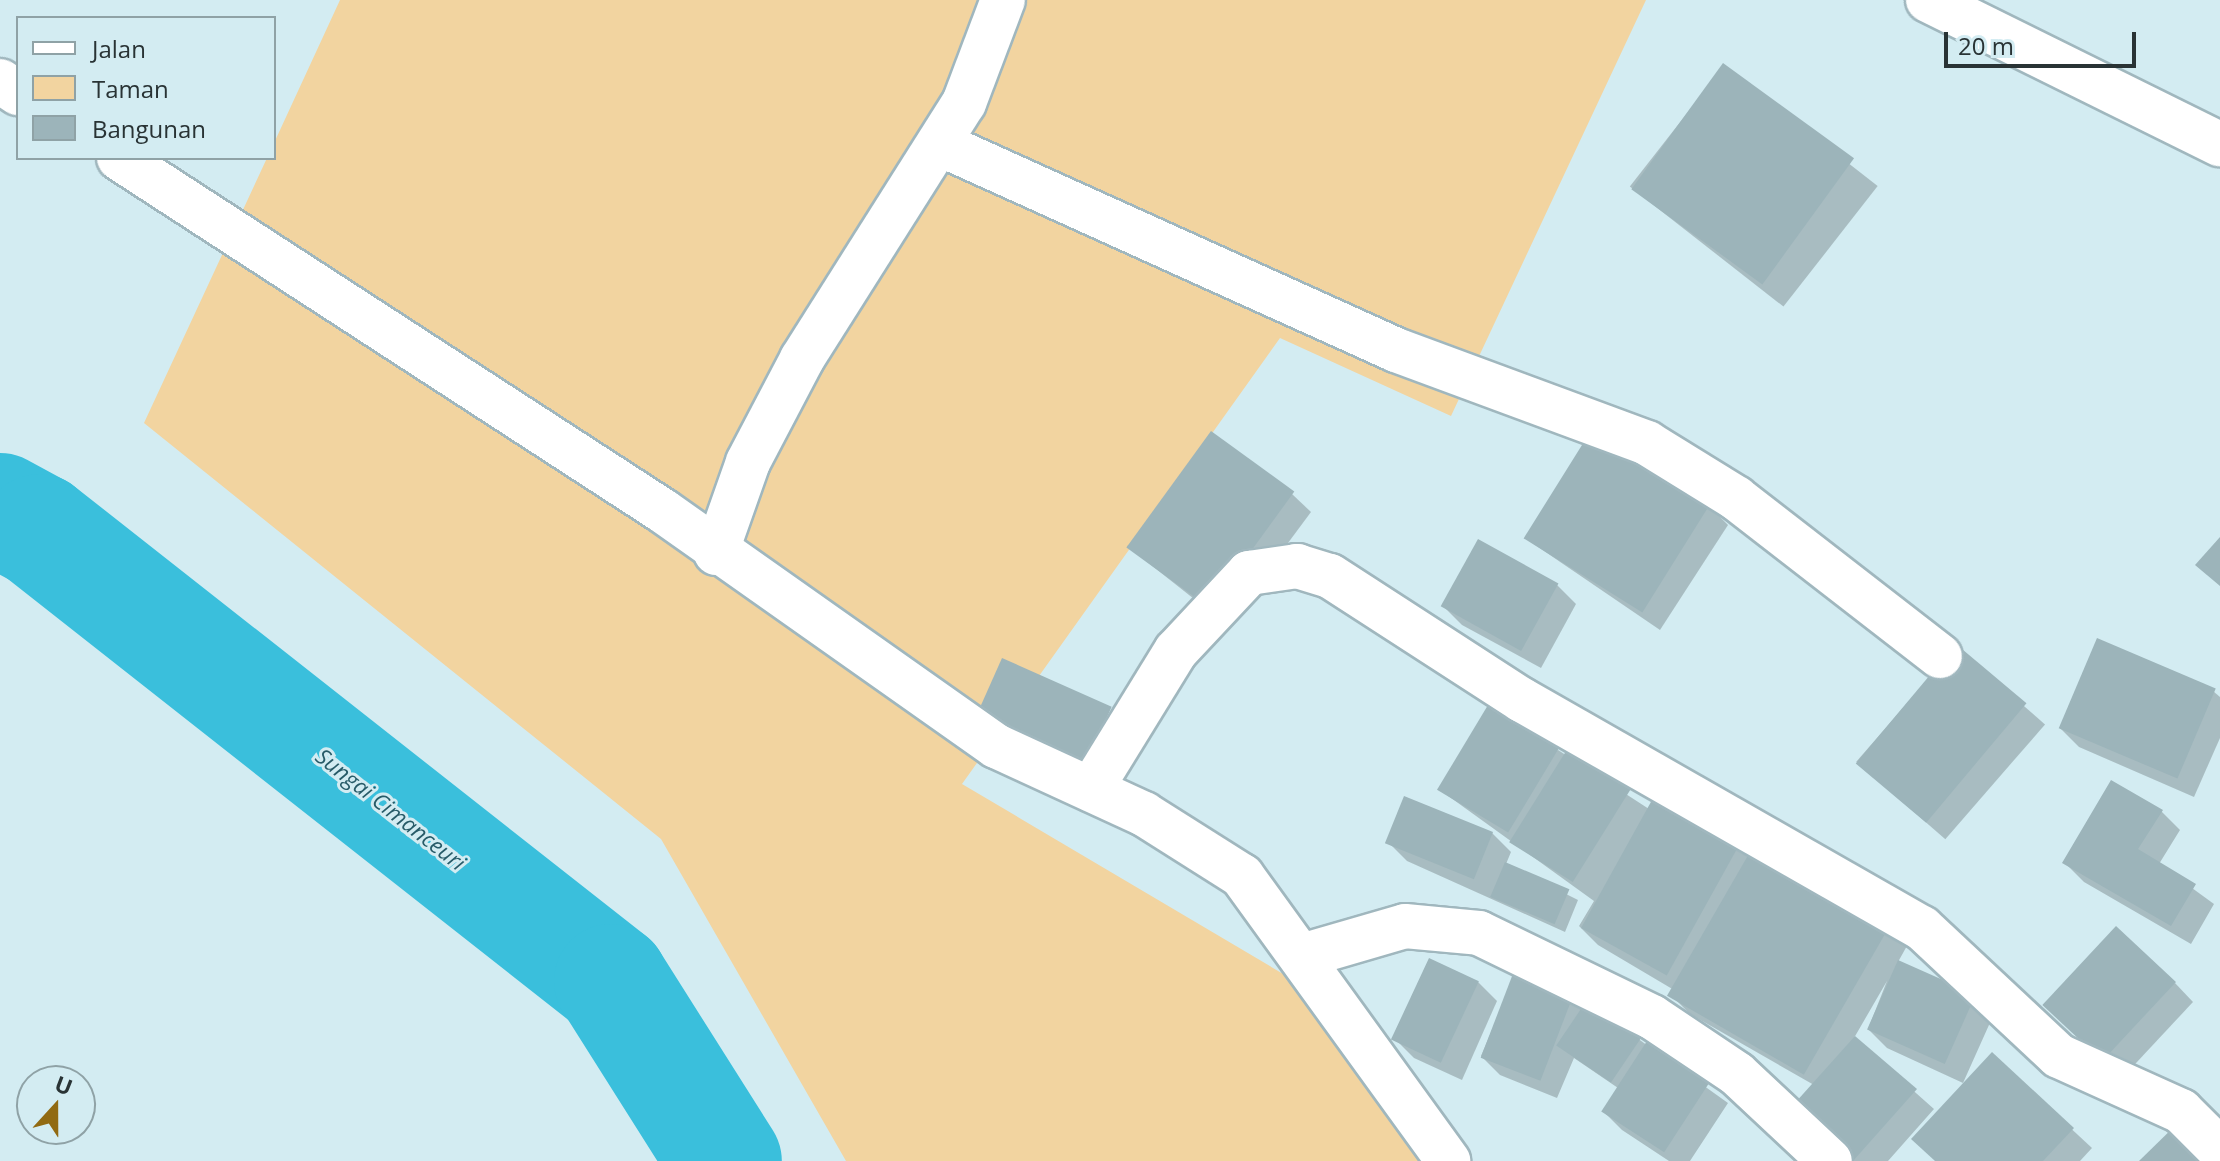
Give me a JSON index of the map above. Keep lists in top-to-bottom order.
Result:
{
  "water": ["Sungai Cimanceuri"],
  "legend": ["Jalan", "Taman", "Bangunan"],
  "scale_bar": "20 m",
  "north": "top"
}
